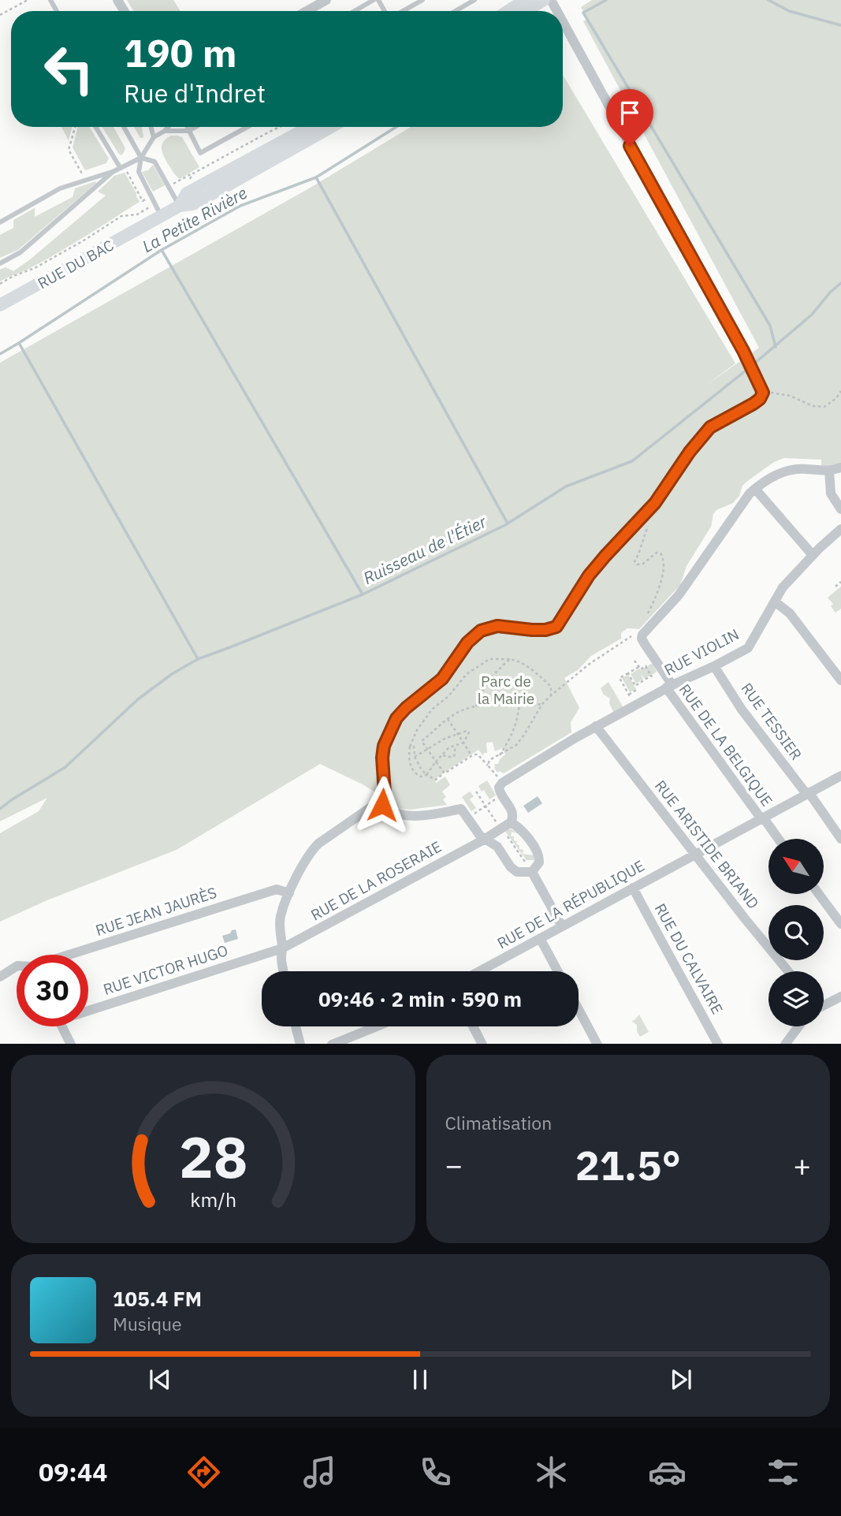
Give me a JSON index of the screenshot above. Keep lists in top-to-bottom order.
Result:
{
  "streets": {
    "main road": ["RUE DU BAC"],
    "street": [
      "RUE VIOLIN",
      "RUE TESSIER",
      "RUE DE LA BELGIQUE",
      "RUE ARISTIDE BRIAND",
      "RUE DE LA ROSERAIE",
      "RUE DE LA RÉPUBLIQUE",
      "RUE JEAN JAURÈS",
      "RUE DU CALVAIRE",
      "RUE VICTOR HUGO"
    ]
  },
  "crossings": [
    ["RUE VIOLIN", "RUE TESSIER"],
    ["RUE VIOLIN", "RUE DE LA BELGIQUE"],
    ["RUE VIOLIN", "RUE ARISTIDE BRIAND"],
    ["RUE TESSIER", "RUE DE LA RÉPUBLIQUE"],
    ["RUE DE LA BELGIQUE", "RUE DE LA RÉPUBLIQUE"],
    ["RUE ARISTIDE BRIAND", "RUE DE LA RÉPUBLIQUE"],
    ["RUE DE LA ROSERAIE", "RUE VICTOR HUGO"],
    ["RUE DE LA RÉPUBLIQUE", "RUE DU CALVAIRE"]
  ],
  "water": ["La Petite Rivière", "Ruisseau de l'Étier"],
  "parks": ["Parc de la Mairie"],
  "north": "top left",
  "page": {
    "turn": ["190 m", "Rue d'Indret"],
    "limit": "30",
    "trip": "09:46 · 2 min · 590 m",
    "tile": "Climatisation",
    "heat": ["−", "21.5°", "+"],
    "song": ["105.4 FM", "Musique"],
    "tabs": "09:44",
    "gauge": ["28", "km/h"]
  }
}
